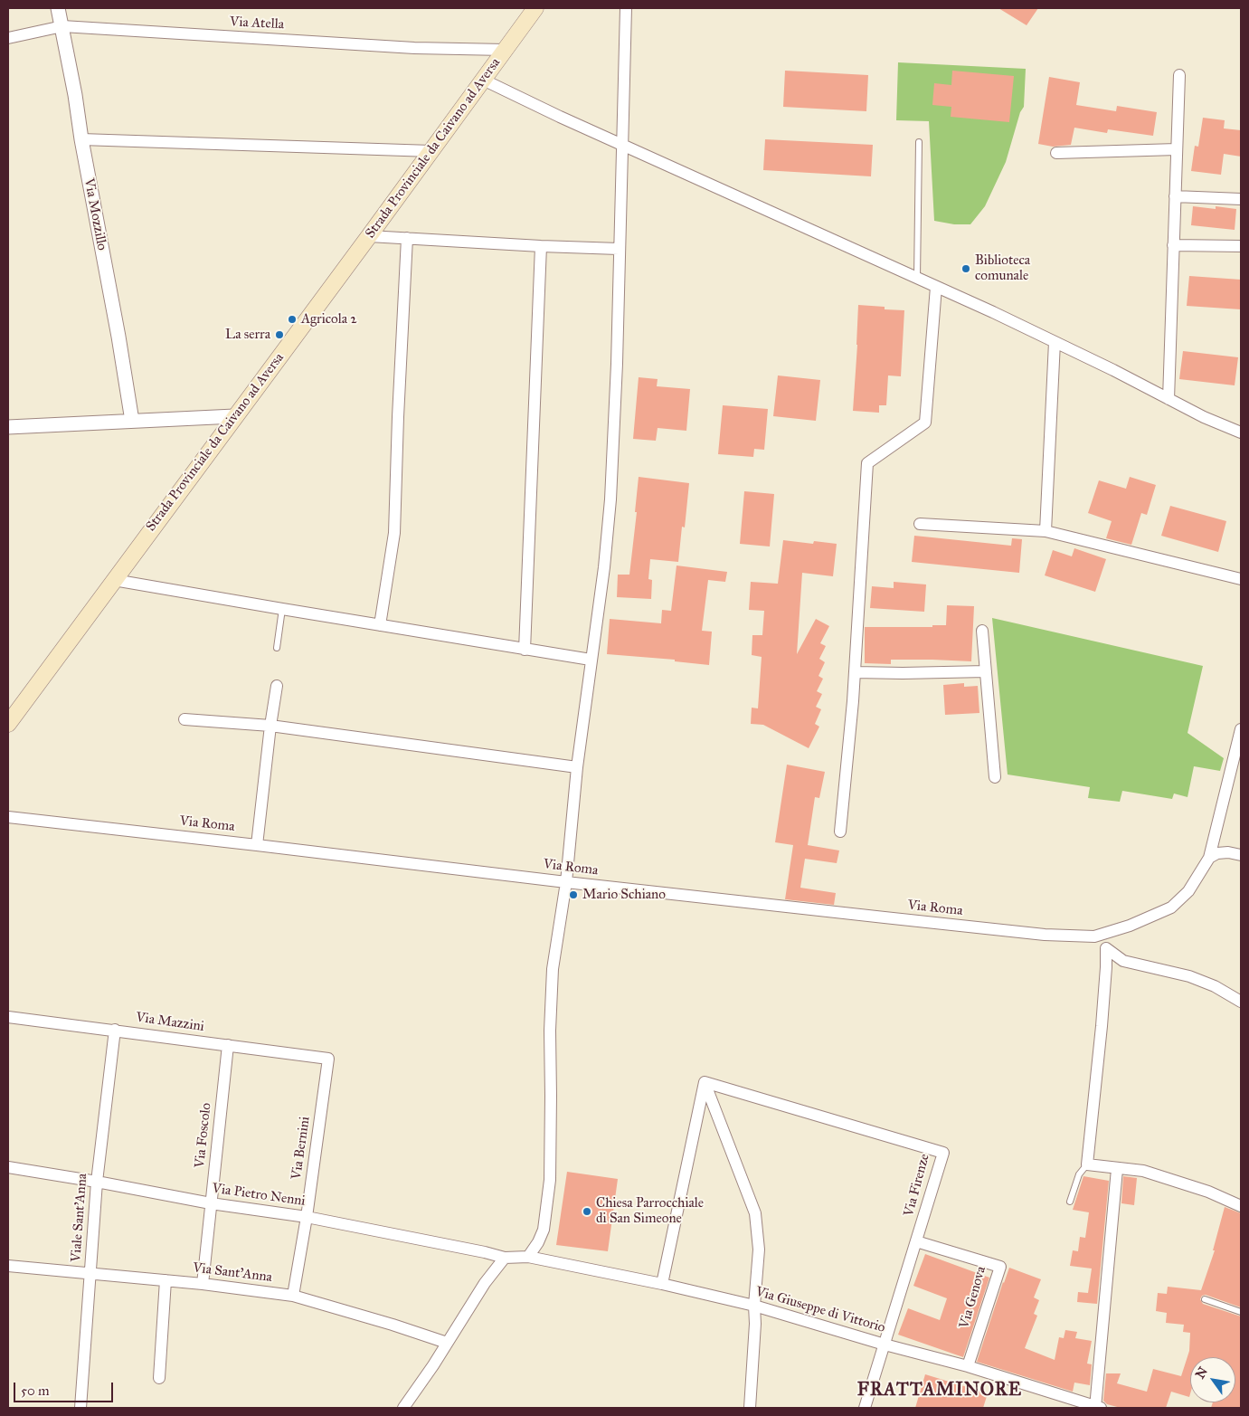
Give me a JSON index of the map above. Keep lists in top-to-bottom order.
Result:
{
  "streets": {
    "main road": ["Strada Provinciale da Caivano ad Aversa"],
    "street": [
      "Via Atella",
      "Via Mozzillo",
      "Via Roma",
      "Via Mazzini",
      "Via Foscolo",
      "Via Bernini",
      "Via Firenze",
      "Via Pietro Nenni",
      "Viale Sant'Anna",
      "Via Sant'Anna",
      "Via Genova",
      "Via Giuseppe di Vittorio"
    ]
  },
  "crossings": [
    ["Via Atella", "Strada Provinciale da Caivano ad Aversa"],
    ["Via Atella", "Via Mozzillo"],
    ["Via Mazzini", "Via Foscolo"],
    ["Via Mazzini", "Via Bernini"],
    ["Via Mazzini", "Viale Sant'Anna"],
    ["Via Foscolo", "Via Pietro Nenni"],
    ["Via Foscolo", "Via Sant'Anna"],
    ["Via Bernini", "Via Pietro Nenni"],
    ["Via Bernini", "Via Sant'Anna"],
    ["Via Firenze", "Via Genova"],
    ["Via Firenze", "Via Giuseppe di Vittorio"],
    ["Via Pietro Nenni", "Viale Sant'Anna"],
    ["Via Pietro Nenni", "Via Giuseppe di Vittorio"],
    ["Viale Sant'Anna", "Via Sant'Anna"],
    ["Via Genova", "Via Giuseppe di Vittorio"]
  ],
  "districts": ["FRATTAMINORE"],
  "places": [
    "Biblioteca comunale",
    "Agricola 2",
    "La serra",
    "Mario Schiano",
    "Chiesa Parrocchiale di San Simeone"
  ],
  "scale_bar": "50 m",
  "north": "top left"
}
